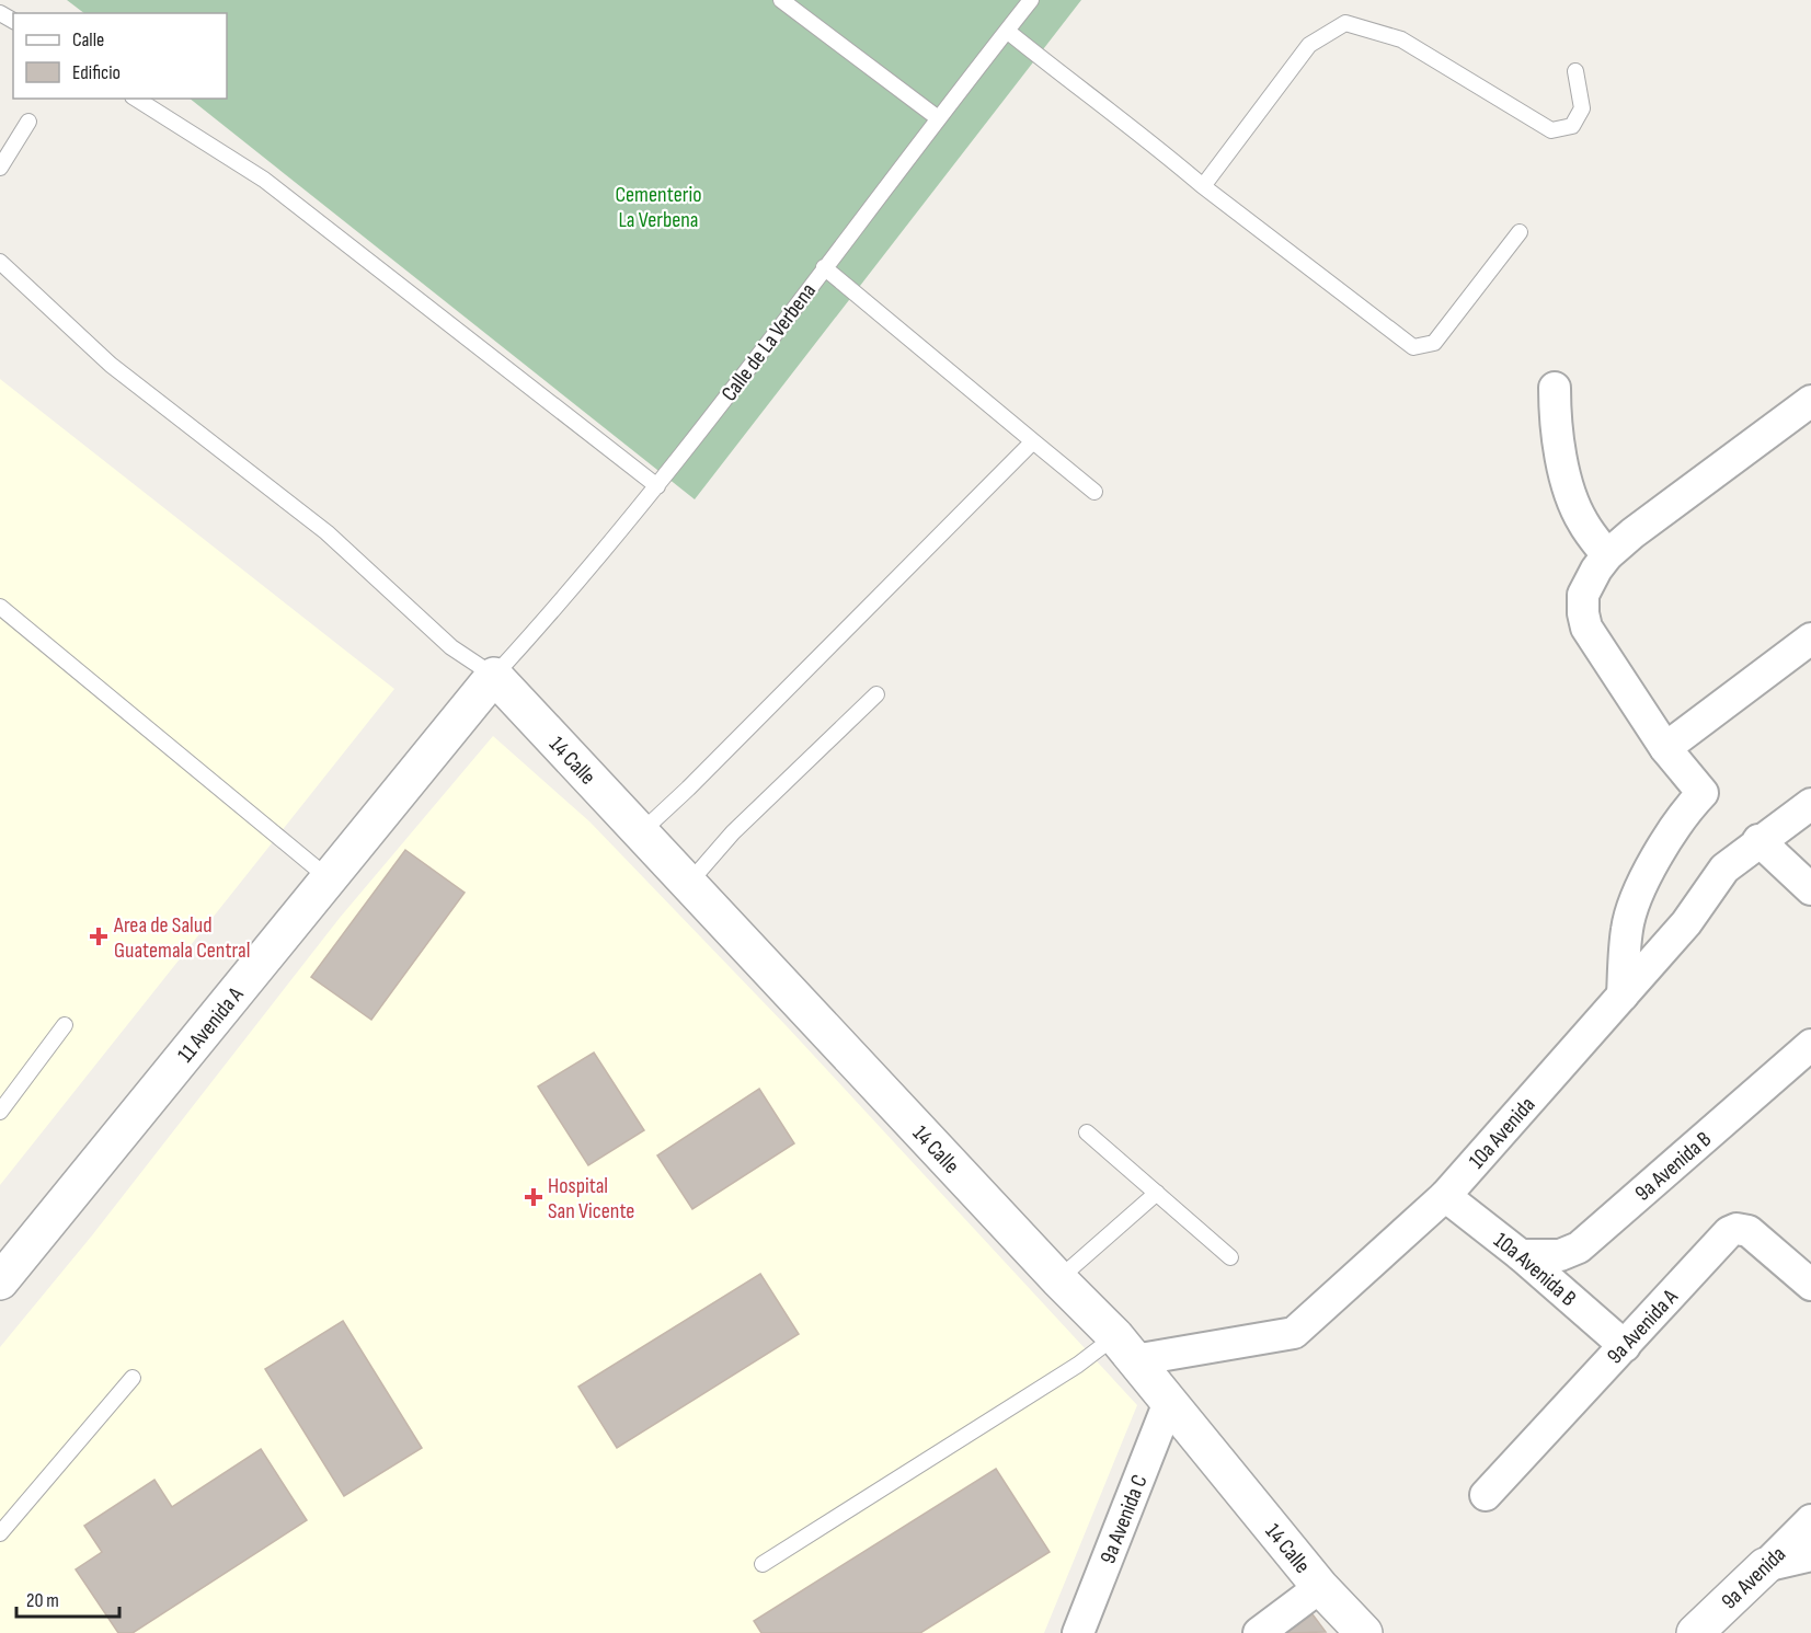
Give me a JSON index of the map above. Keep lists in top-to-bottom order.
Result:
{
  "streets": {
    "street": [
      "14 Calle",
      "11 Avenida A",
      "10a Avenida",
      "9a Avenida B",
      "10a Avenida B",
      "9a Avenida A",
      "9a Avenida C",
      "9a Avenida"
    ],
    "lane": ["Calle de La Verbena"]
  },
  "crossings": [
    ["Calle de La Verbena", "14 Calle"],
    ["Calle de La Verbena", "11 Avenida A"],
    ["14 Calle", "11 Avenida A"],
    ["14 Calle", "10a Avenida"],
    ["14 Calle", "9a Avenida C"],
    ["10a Avenida", "10a Avenida B"],
    ["9a Avenida B", "10a Avenida B"],
    ["10a Avenida B", "9a Avenida A"]
  ],
  "parks": ["Cementerio La Verbena"],
  "places": {
    "health": ["Area de Salud Guatemala Central", "Hospital San Vicente"]
  },
  "legend": ["Calle", "Edificio"],
  "scale_bar": "20 m"
}
